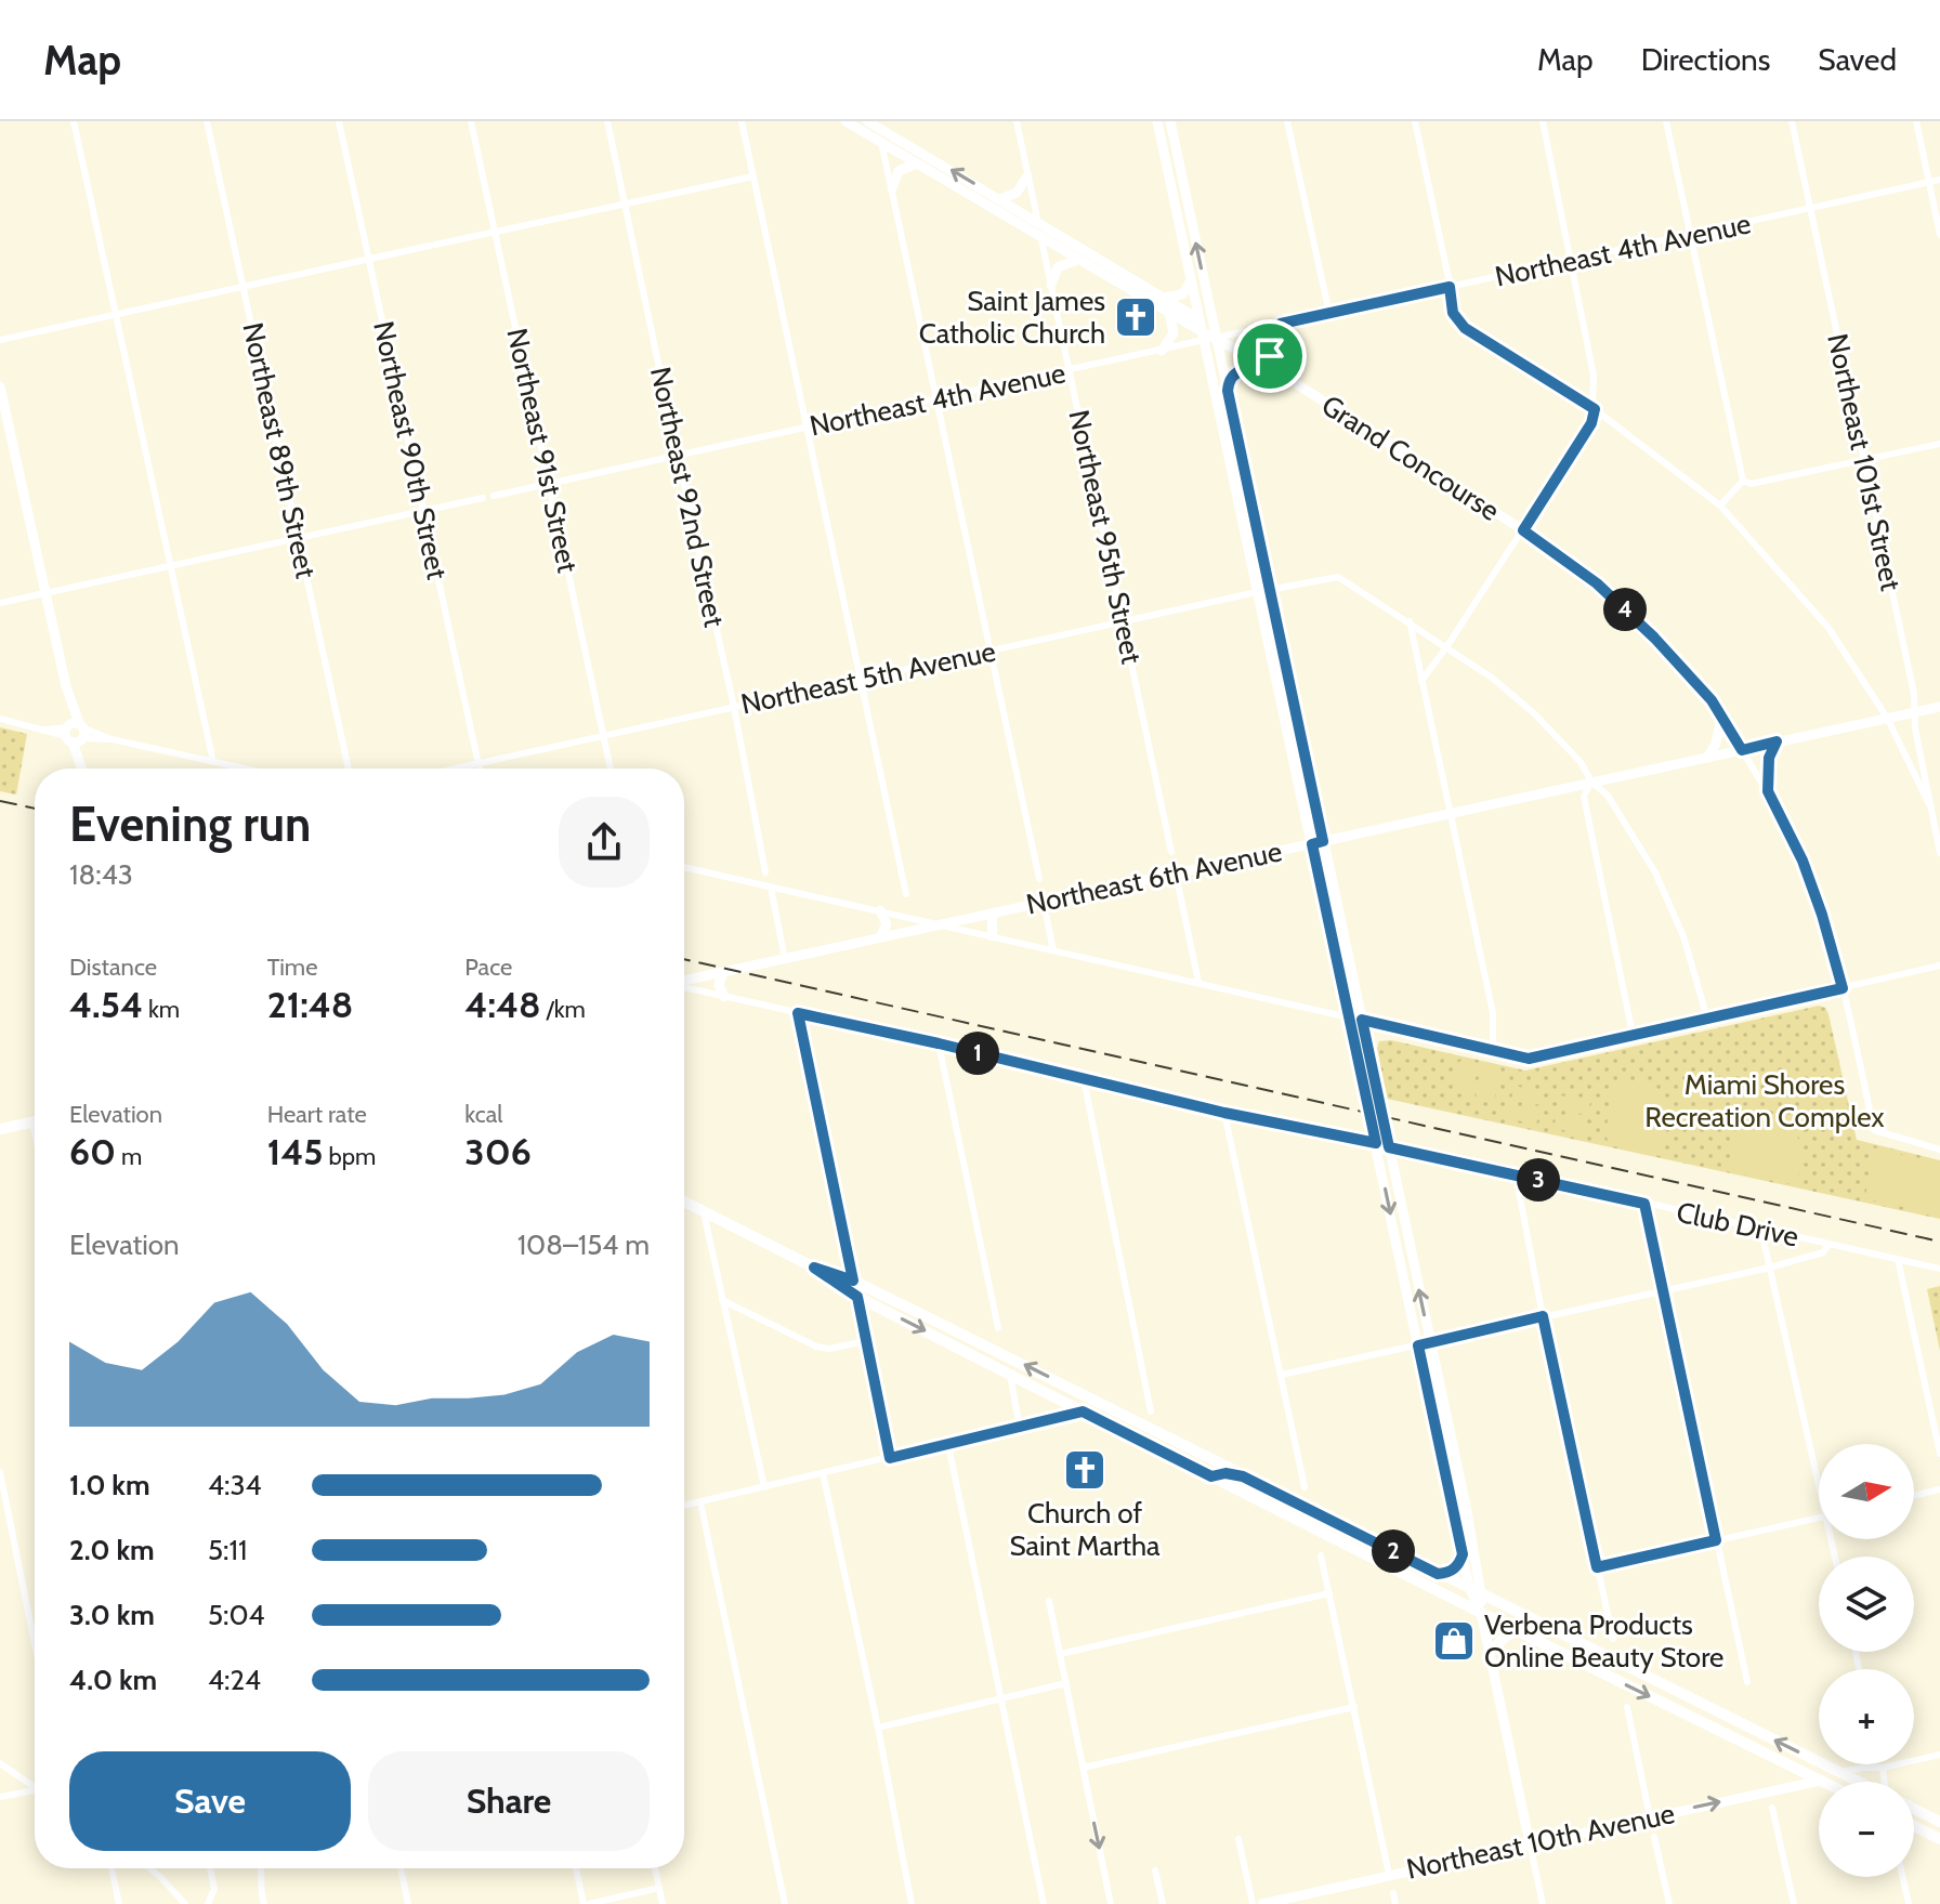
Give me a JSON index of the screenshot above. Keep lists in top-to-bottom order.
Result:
{
  "streets": {
    "street": [
      "Northeast 4th Avenue",
      "Northeast 89th Street",
      "Northeast 90th Street",
      "Northeast 91st Street",
      "Grand Concourse",
      "Northeast 101st Street",
      "Northeast 92nd Street",
      "Northeast 95th Street",
      "Northeast 5th Avenue",
      "Northeast 6th Avenue",
      "Club Drive",
      "Northeast 10th Avenue"
    ]
  },
  "crossings": [
    ["Northeast 4th Avenue", "Northeast 91st Street"],
    ["Northeast 4th Avenue", "Grand Concourse"],
    ["Northeast 4th Avenue", "Northeast 101st Street"],
    ["Northeast 4th Avenue", "Northeast 92nd Street"],
    ["Northeast 4th Avenue", "Northeast 95th Street"],
    ["Northeast 90th Street", "Northeast 5th Avenue"],
    ["Northeast 91st Street", "Northeast 5th Avenue"],
    ["Grand Concourse", "Northeast 95th Street"],
    ["Grand Concourse", "Northeast 6th Avenue"],
    ["Northeast 101st Street", "Northeast 6th Avenue"],
    ["Northeast 92nd Street", "Northeast 5th Avenue"],
    ["Northeast 95th Street", "Northeast 5th Avenue"]
  ],
  "parks": ["Miami Shores Recreation Complex"],
  "places": {
    "church": ["Saint James Catholic Church", "Church of Saint Martha"],
    "shop": ["Verbena Products Online Beauty Store"]
  },
  "north": "right",
  "page": {
    "header": "Map",
    "nav": ["Map", "Directions", "Saved"],
    "pins": [
      "4",
      "1",
      "3",
      "2"
    ],
    "heading": ["Evening run", "18:43"],
    "stats": [
      ["Distance", "4.54 km"],
      ["Time", "21:48"],
      ["Pace", "4:48 /km"],
      ["Elevation", "60 m"],
      ["Heart rate", "145 bpm"],
      ["kcal", "306"]
    ],
    "chart": ["Elevation", "108–154 m"],
    "map_buttons": ["+", "−"],
    "list": [
      {
        "name": "1.0 km",
        "note": "4:34"
      },
      {
        "name": "2.0 km",
        "note": "5:11"
      },
      {
        "name": "3.0 km",
        "note": "5:04"
      },
      {
        "name": "4.0 km",
        "note": "4:24"
      }
    ],
    "buttons": ["Save", "Share"]
  }
}
